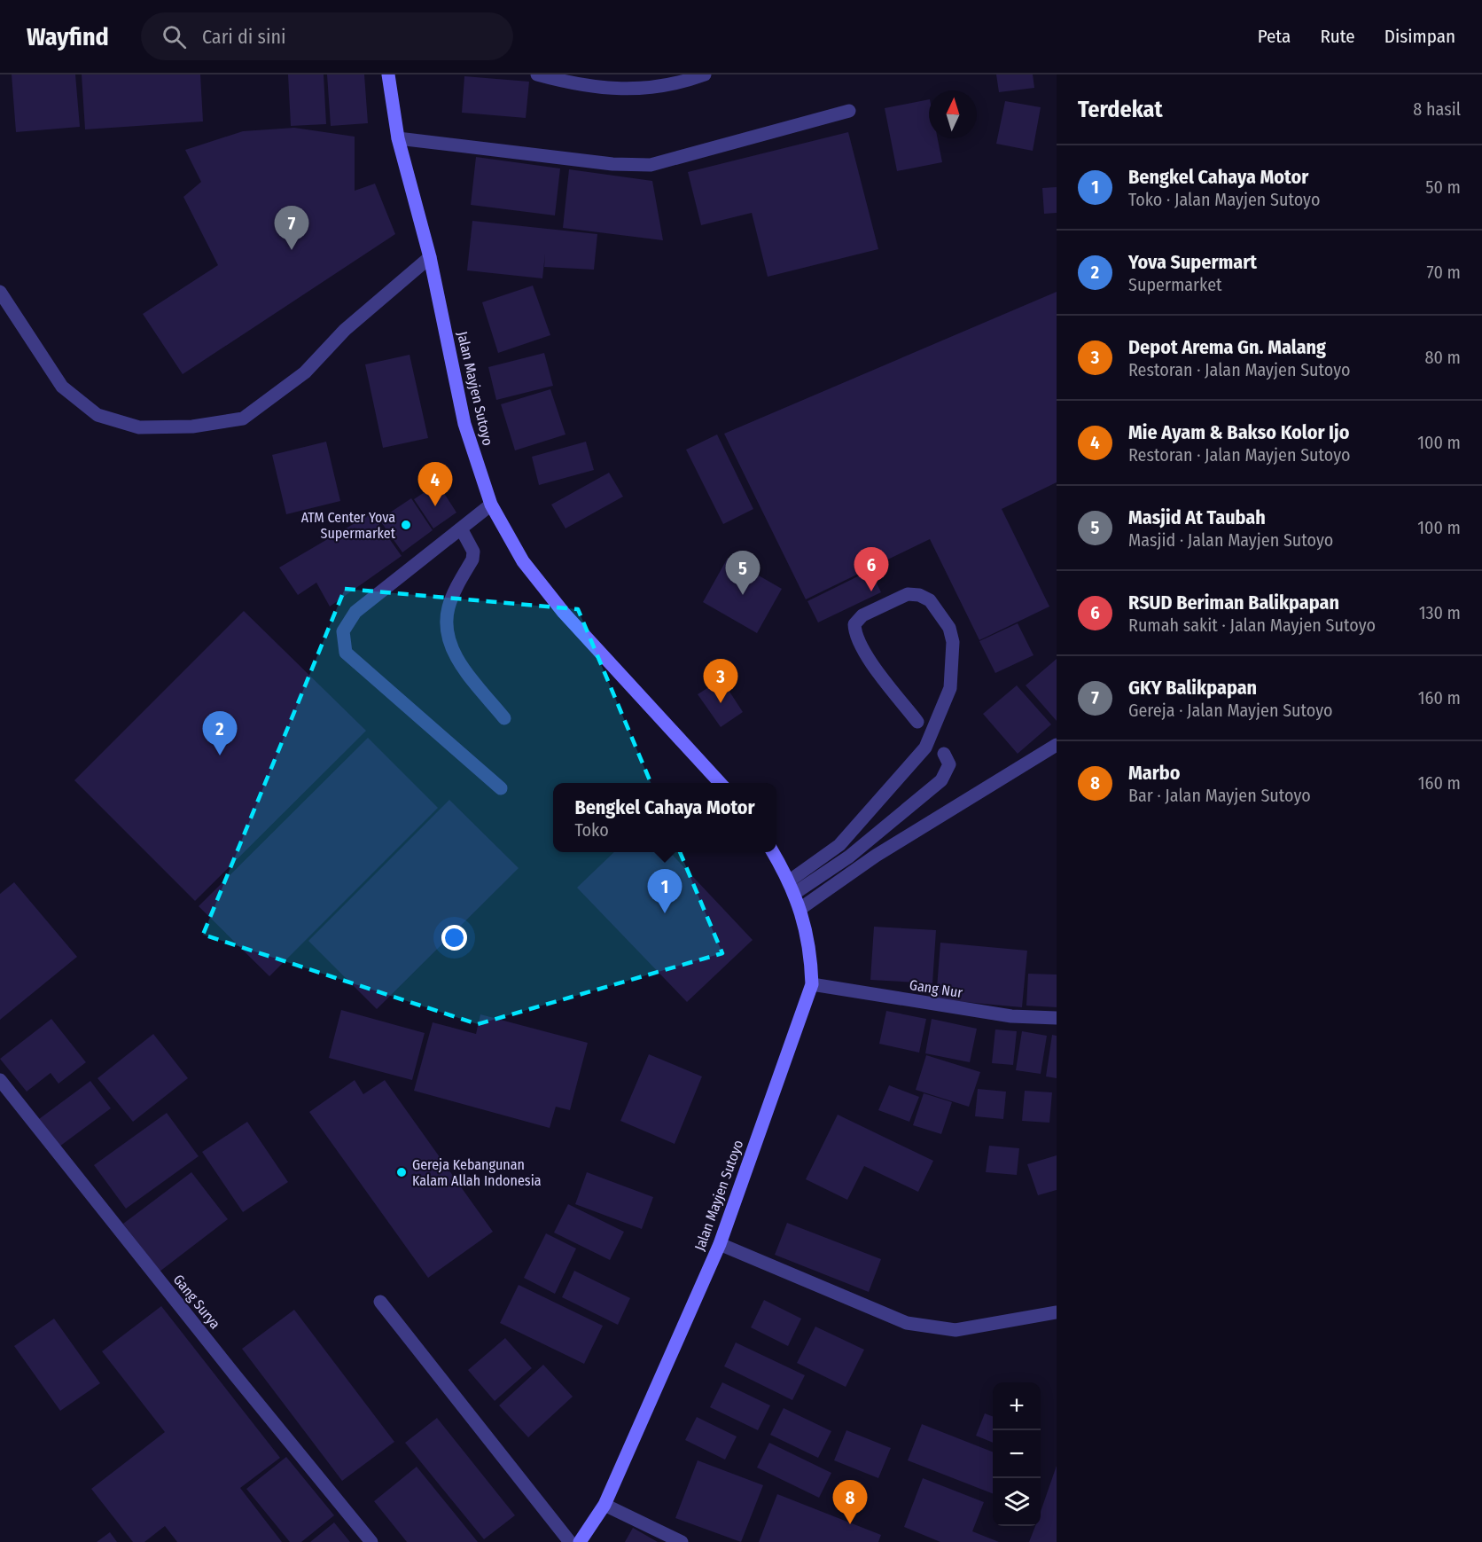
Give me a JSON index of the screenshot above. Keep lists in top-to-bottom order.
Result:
{
  "streets": {
    "main road": ["Jalan Mayjen Sutoyo"],
    "street": ["Gang Nur", "Gang Surya"]
  },
  "crossings": [
    ["Jalan Mayjen Sutoyo", "Gang Nur"]
  ],
  "places": ["ATM Center Yova Supermarket", "Gereja Kebangunan Kalam Allah Indonesia"],
  "north": "top",
  "page": {
    "header": "Wayfind",
    "search": "Cari di sini",
    "nav": ["Peta", "Rute", "Disimpan"],
    "heading": ["Terdekat", "8 hasil"],
    "list": [
      {
        "mark": "1",
        "name": "Bengkel Cahaya Motor",
        "note": "Toko · Jalan Mayjen Sutoyo",
        "value": "50 m"
      },
      {
        "mark": "2",
        "name": "Yova Supermart",
        "note": "Supermarket",
        "value": "70 m"
      },
      {
        "mark": "3",
        "name": "Depot Arema Gn. Malang",
        "note": "Restoran · Jalan Mayjen Sutoyo",
        "value": "80 m"
      },
      {
        "mark": "4",
        "name": "Mie Ayam & Bakso Kolor Ijo",
        "note": "Restoran · Jalan Mayjen Sutoyo",
        "value": "100 m"
      },
      {
        "mark": "5",
        "name": "Masjid At Taubah",
        "note": "Masjid · Jalan Mayjen Sutoyo",
        "value": "100 m"
      },
      {
        "mark": "6",
        "name": "RSUD Beriman Balikpapan",
        "note": "Rumah sakit · Jalan Mayjen Sutoyo",
        "value": "130 m"
      },
      {
        "mark": "7",
        "name": "GKY Balikpapan",
        "note": "Gereja · Jalan Mayjen Sutoyo",
        "value": "160 m"
      },
      {
        "mark": "8",
        "name": "Marbo",
        "note": "Bar · Jalan Mayjen Sutoyo",
        "value": "160 m"
      }
    ],
    "pins": [
      "7",
      "4",
      "6",
      "5",
      "3",
      "2",
      "1",
      "8"
    ],
    "popup": ["Bengkel Cahaya Motor", "Toko"],
    "map_buttons": ["+", "−"]
  }
}
